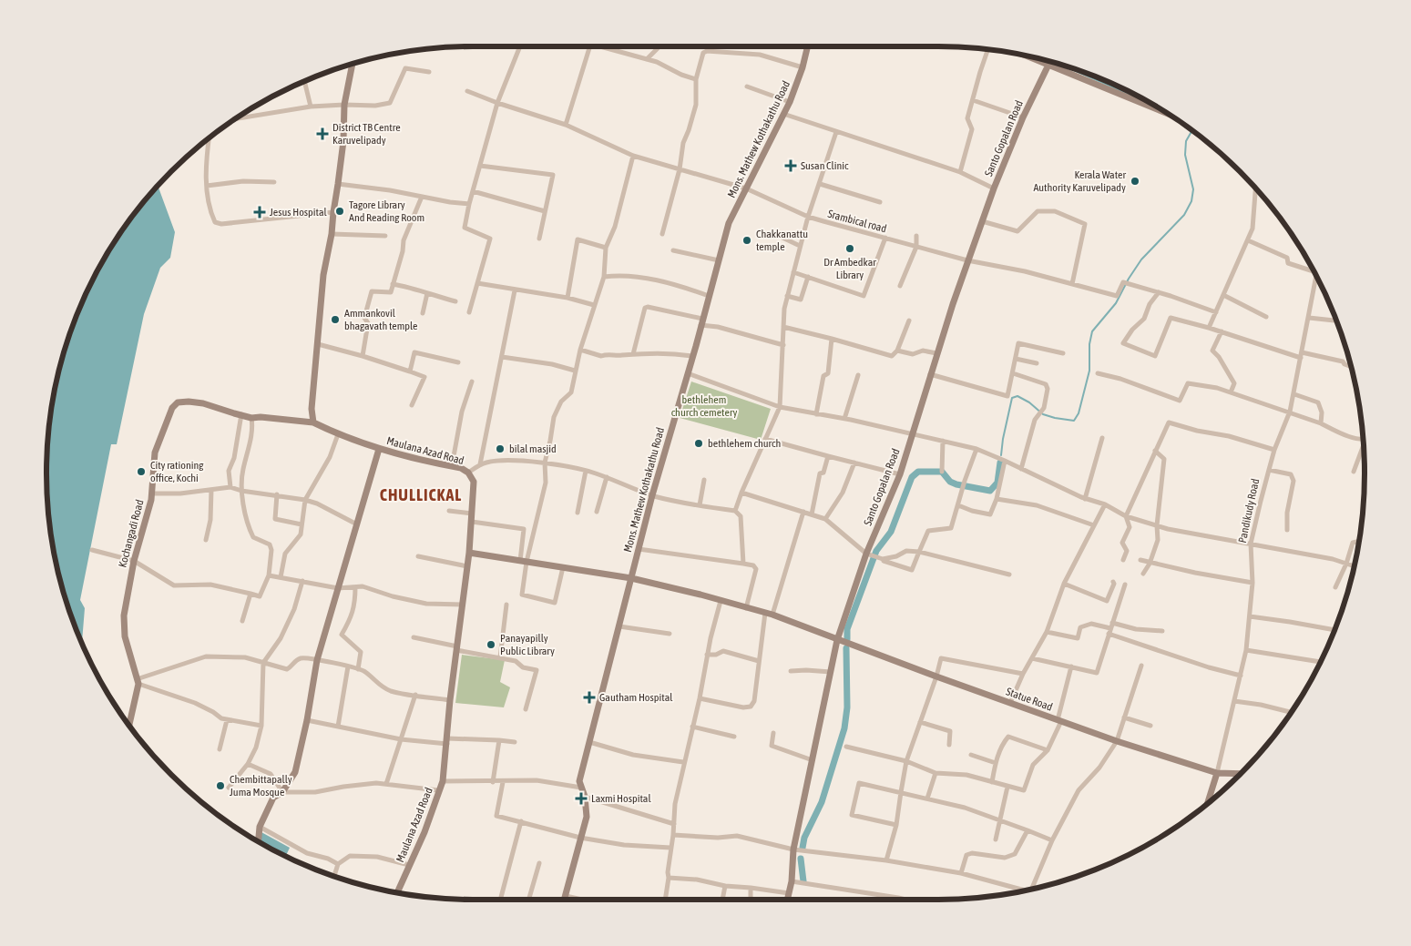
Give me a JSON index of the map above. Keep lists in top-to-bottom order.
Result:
{
  "streets": {
    "street": [
      "Santo Gopalan Road",
      "Mons. Mathew Kothakathu Road",
      "Srambical road",
      "Maulana Azad Road",
      "Pandikudy Road",
      "Kochangadi Road",
      "Statue Road"
    ]
  },
  "crossings": [
    ["Santo Gopalan Road", "Srambical road"],
    ["Santo Gopalan Road", "Statue Road"],
    ["Mons. Mathew Kothakathu Road", "Srambical road"],
    ["Mons. Mathew Kothakathu Road", "Statue Road"],
    ["Maulana Azad Road", "Kochangadi Road"],
    ["Maulana Azad Road", "Statue Road"],
    ["Pandikudy Road", "Statue Road"]
  ],
  "districts": ["CHULLICKAL"],
  "parks": ["bethlehem church cemetery"],
  "places": {
    "health": [
      "District TB Centre Karuvelipady",
      "Susan Clinic",
      "Jesus Hospital",
      "Gautham Hospital",
      "Laxmi Hospital"
    ],
    "other": [
      "Kerala Water Authority Karuvelipady",
      "Tagore Library And Reading Room",
      "Chakkanattu temple",
      "Dr Ambedkar Library",
      "Ammankovil bhagavath temple",
      "bethlehem church",
      "bilal masjid",
      "City rationing office, Kochi",
      "Panayapilly Public Library",
      "Chembittapally Juma Mosque"
    ]
  }
}
